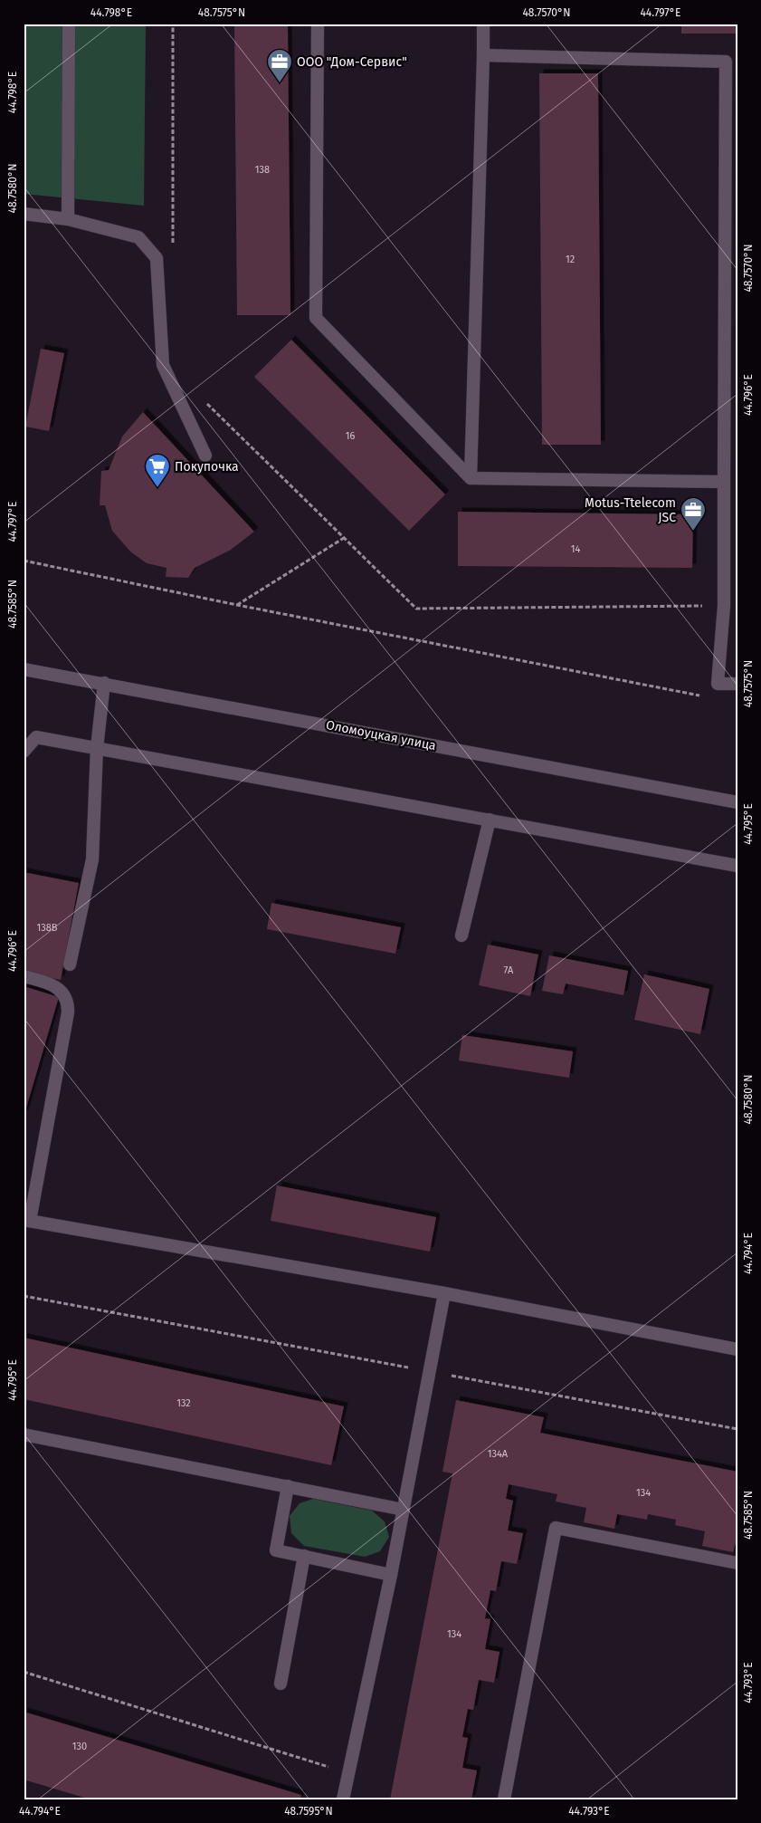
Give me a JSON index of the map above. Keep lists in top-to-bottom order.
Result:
{
  "streets": {
    "street": ["Оломоуцкая улица"]
  },
  "places": {
    "office": ["ООО \"Дом-Сервис\"", "Motus-Ttelecom JSC"],
    "supermarket": ["Покупочка"]
  },
  "house_numbers": [
    "138",
    "12",
    "16",
    "14",
    "138В",
    "7А",
    "132",
    "134А",
    "134",
    "134",
    "130"
  ],
  "coordinates": [
    "44.798°E",
    "48.7575°N",
    "48.7570°N",
    "44.797°E",
    "48.7580°N",
    "44.796°E",
    "48.7585°N",
    "44.795°E",
    "44.794°E",
    "44.793°E",
    "48.7595°N"
  ]
}
